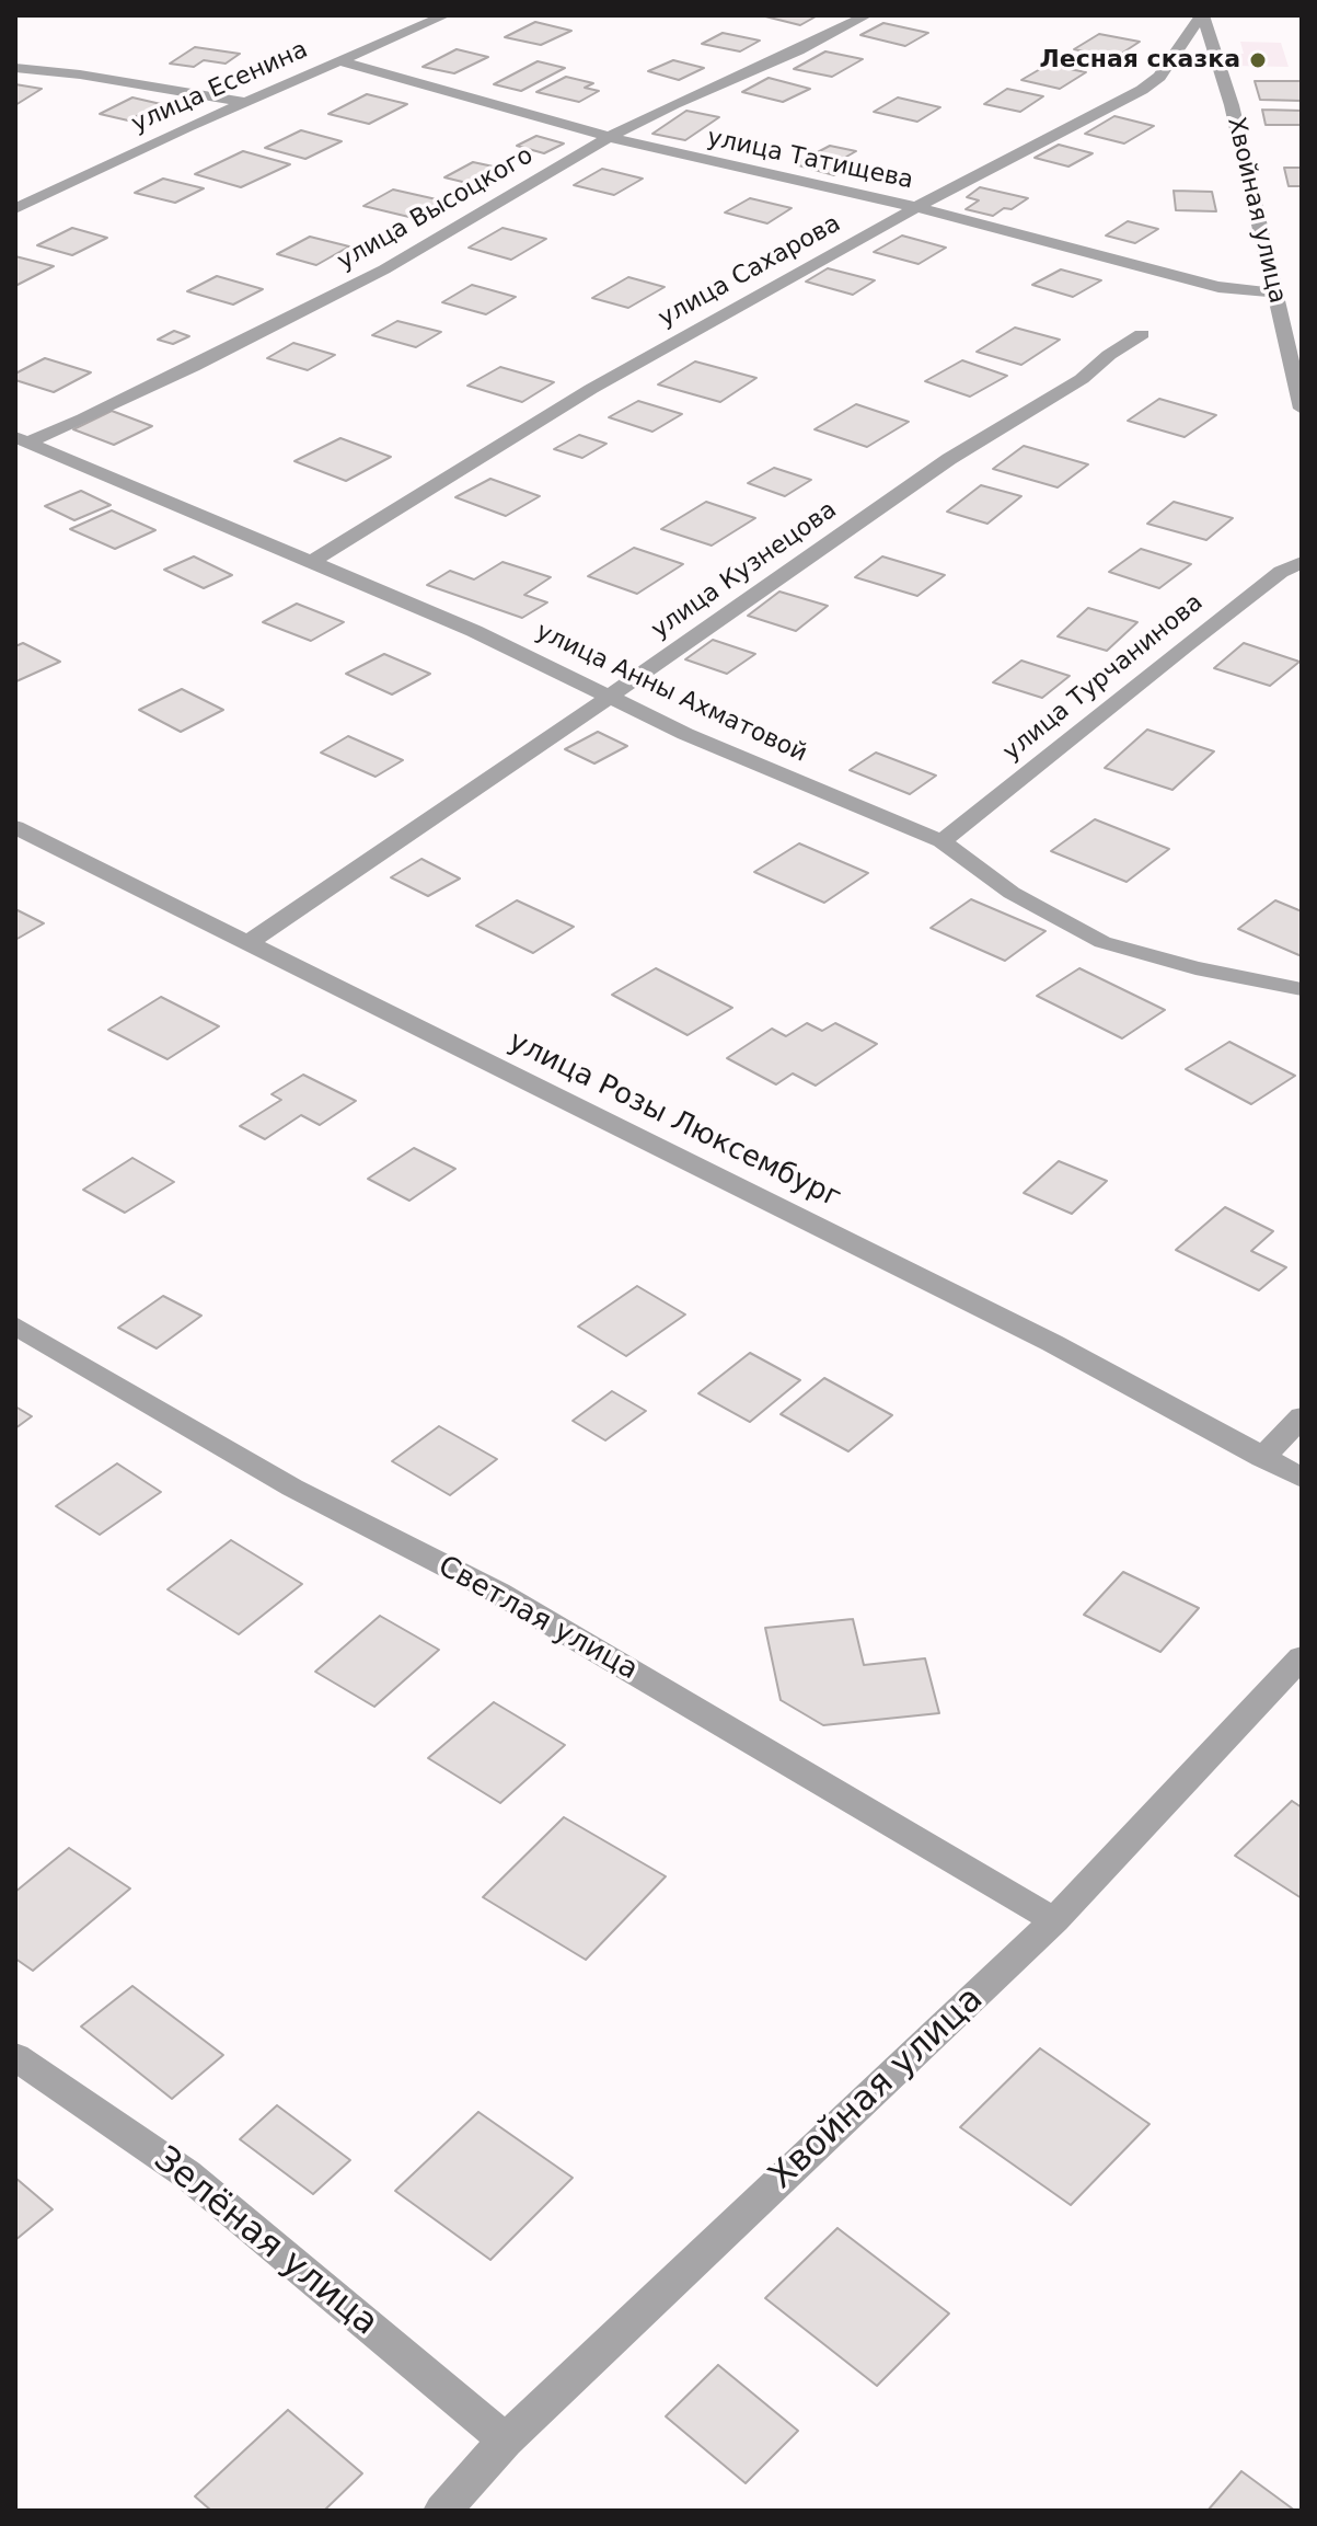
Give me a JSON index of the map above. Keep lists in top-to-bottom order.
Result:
{
  "streets": {
    "street": [
      "улица Есенина",
      "улица Татищева",
      "улица Высоцкого",
      "Хвойная улица",
      "улица Сахарова",
      "улица Кузнецова",
      "улица Турчанинова",
      "улица Анны Ахматовой",
      "улица Розы Люксембург",
      "Светлая улица",
      "Зелёная улица"
    ]
  },
  "crossings": [
    ["улица Есенина", "улица Татищева"],
    ["улица Татищева", "улица Высоцкого"],
    ["улица Татищева", "Хвойная улица"],
    ["улица Татищева", "улица Сахарова"],
    ["улица Высоцкого", "улица Анны Ахматовой"],
    ["Хвойная улица", "улица Сахарова"],
    ["Хвойная улица", "Светлая улица"],
    ["Хвойная улица", "Зелёная улица"],
    ["улица Сахарова", "улица Анны Ахматовой"],
    ["улица Кузнецова", "улица Анны Ахматовой"],
    ["улица Кузнецова", "улица Розы Люксембург"],
    ["улица Турчанинова", "улица Анны Ахматовой"]
  ],
  "places": ["Лесная сказка"]
}
